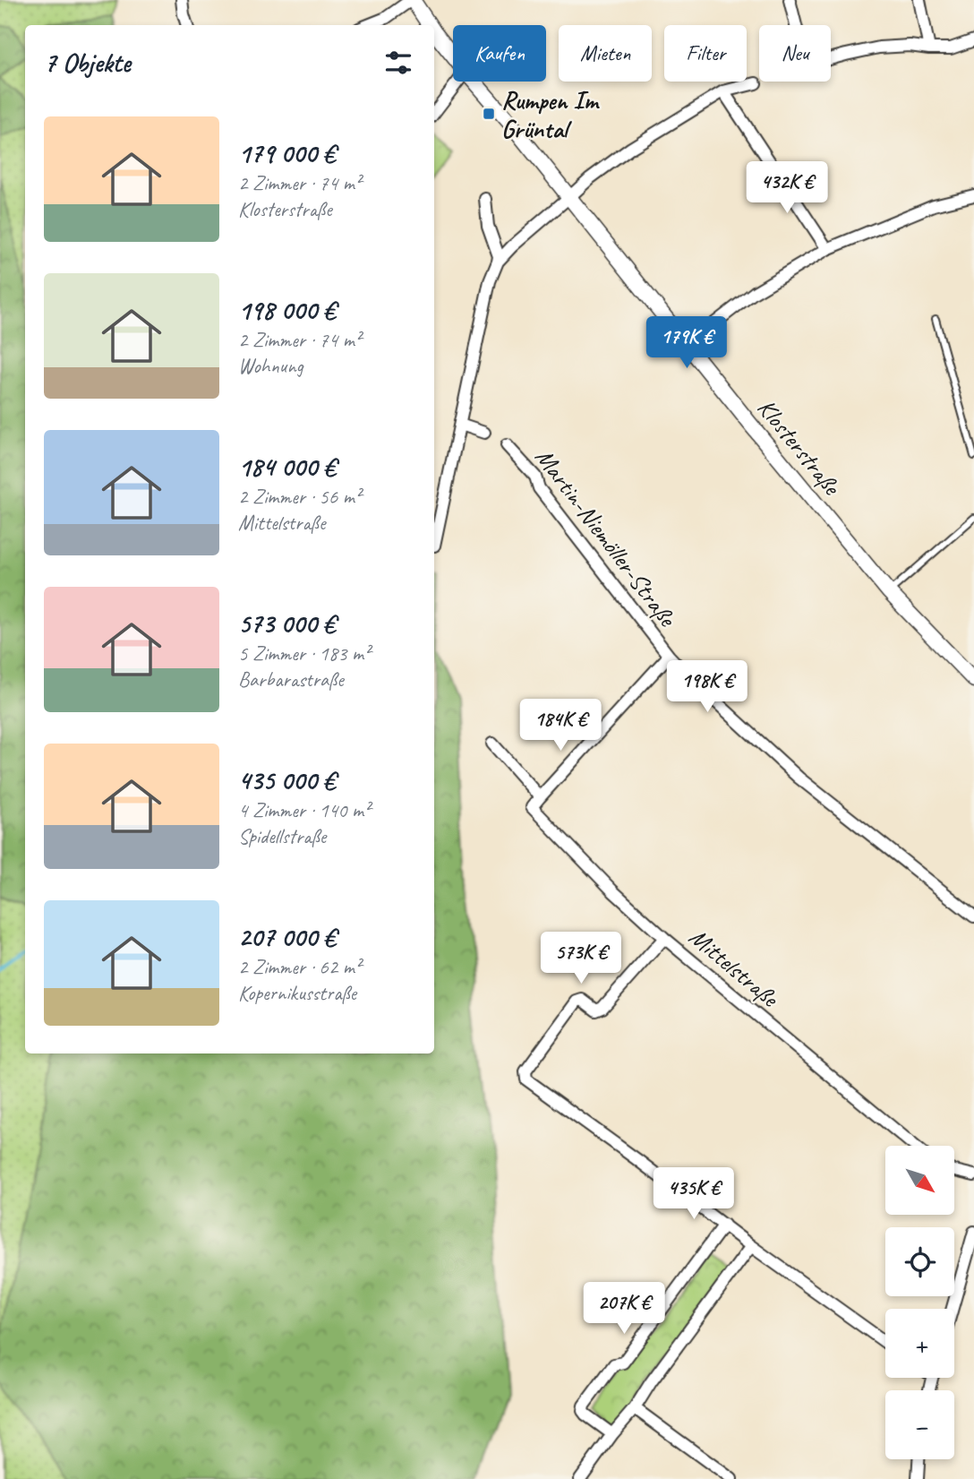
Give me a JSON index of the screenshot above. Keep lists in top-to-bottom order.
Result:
{
  "streets": {
    "main road": ["Klosterstraße"],
    "street": ["Martin-Niemöller-Straße", "Mittelstraße"]
  },
  "crossings": [
    ["Martin-Niemöller-Straße", "Mittelstraße"]
  ],
  "places": {
    "transit": ["Rumpen Im Grüntal"]
  },
  "north": "bottom right",
  "page": {
    "chip": [
      "Kaufen",
      "Mieten",
      "Filter",
      "Neu"
    ],
    "heading": "7 Objekte",
    "list": [
      {
        "name": "179 000 €",
        "note": "2 Zimmer · 74 m² · Klosterstraße"
      },
      {
        "name": "198 000 €",
        "note": "2 Zimmer · 74 m² · Wohnung"
      },
      {
        "name": "184 000 €",
        "note": "2 Zimmer · 56 m² · Mittelstraße"
      },
      {
        "name": "573 000 €",
        "note": "5 Zimmer · 183 m² · Barbarastraße"
      },
      {
        "name": "435 000 €",
        "note": "4 Zimmer · 140 m² · Spidellstraße"
      },
      {
        "name": "207 000 €",
        "note": "2 Zimmer · 62 m² · Kopernikusstraße"
      }
    ],
    "price": [
      "432K €",
      "179K €",
      "198K €",
      "184K €",
      "573K €",
      "435K €",
      "207K €"
    ],
    "map_buttons": ["+", "−"]
  }
}
